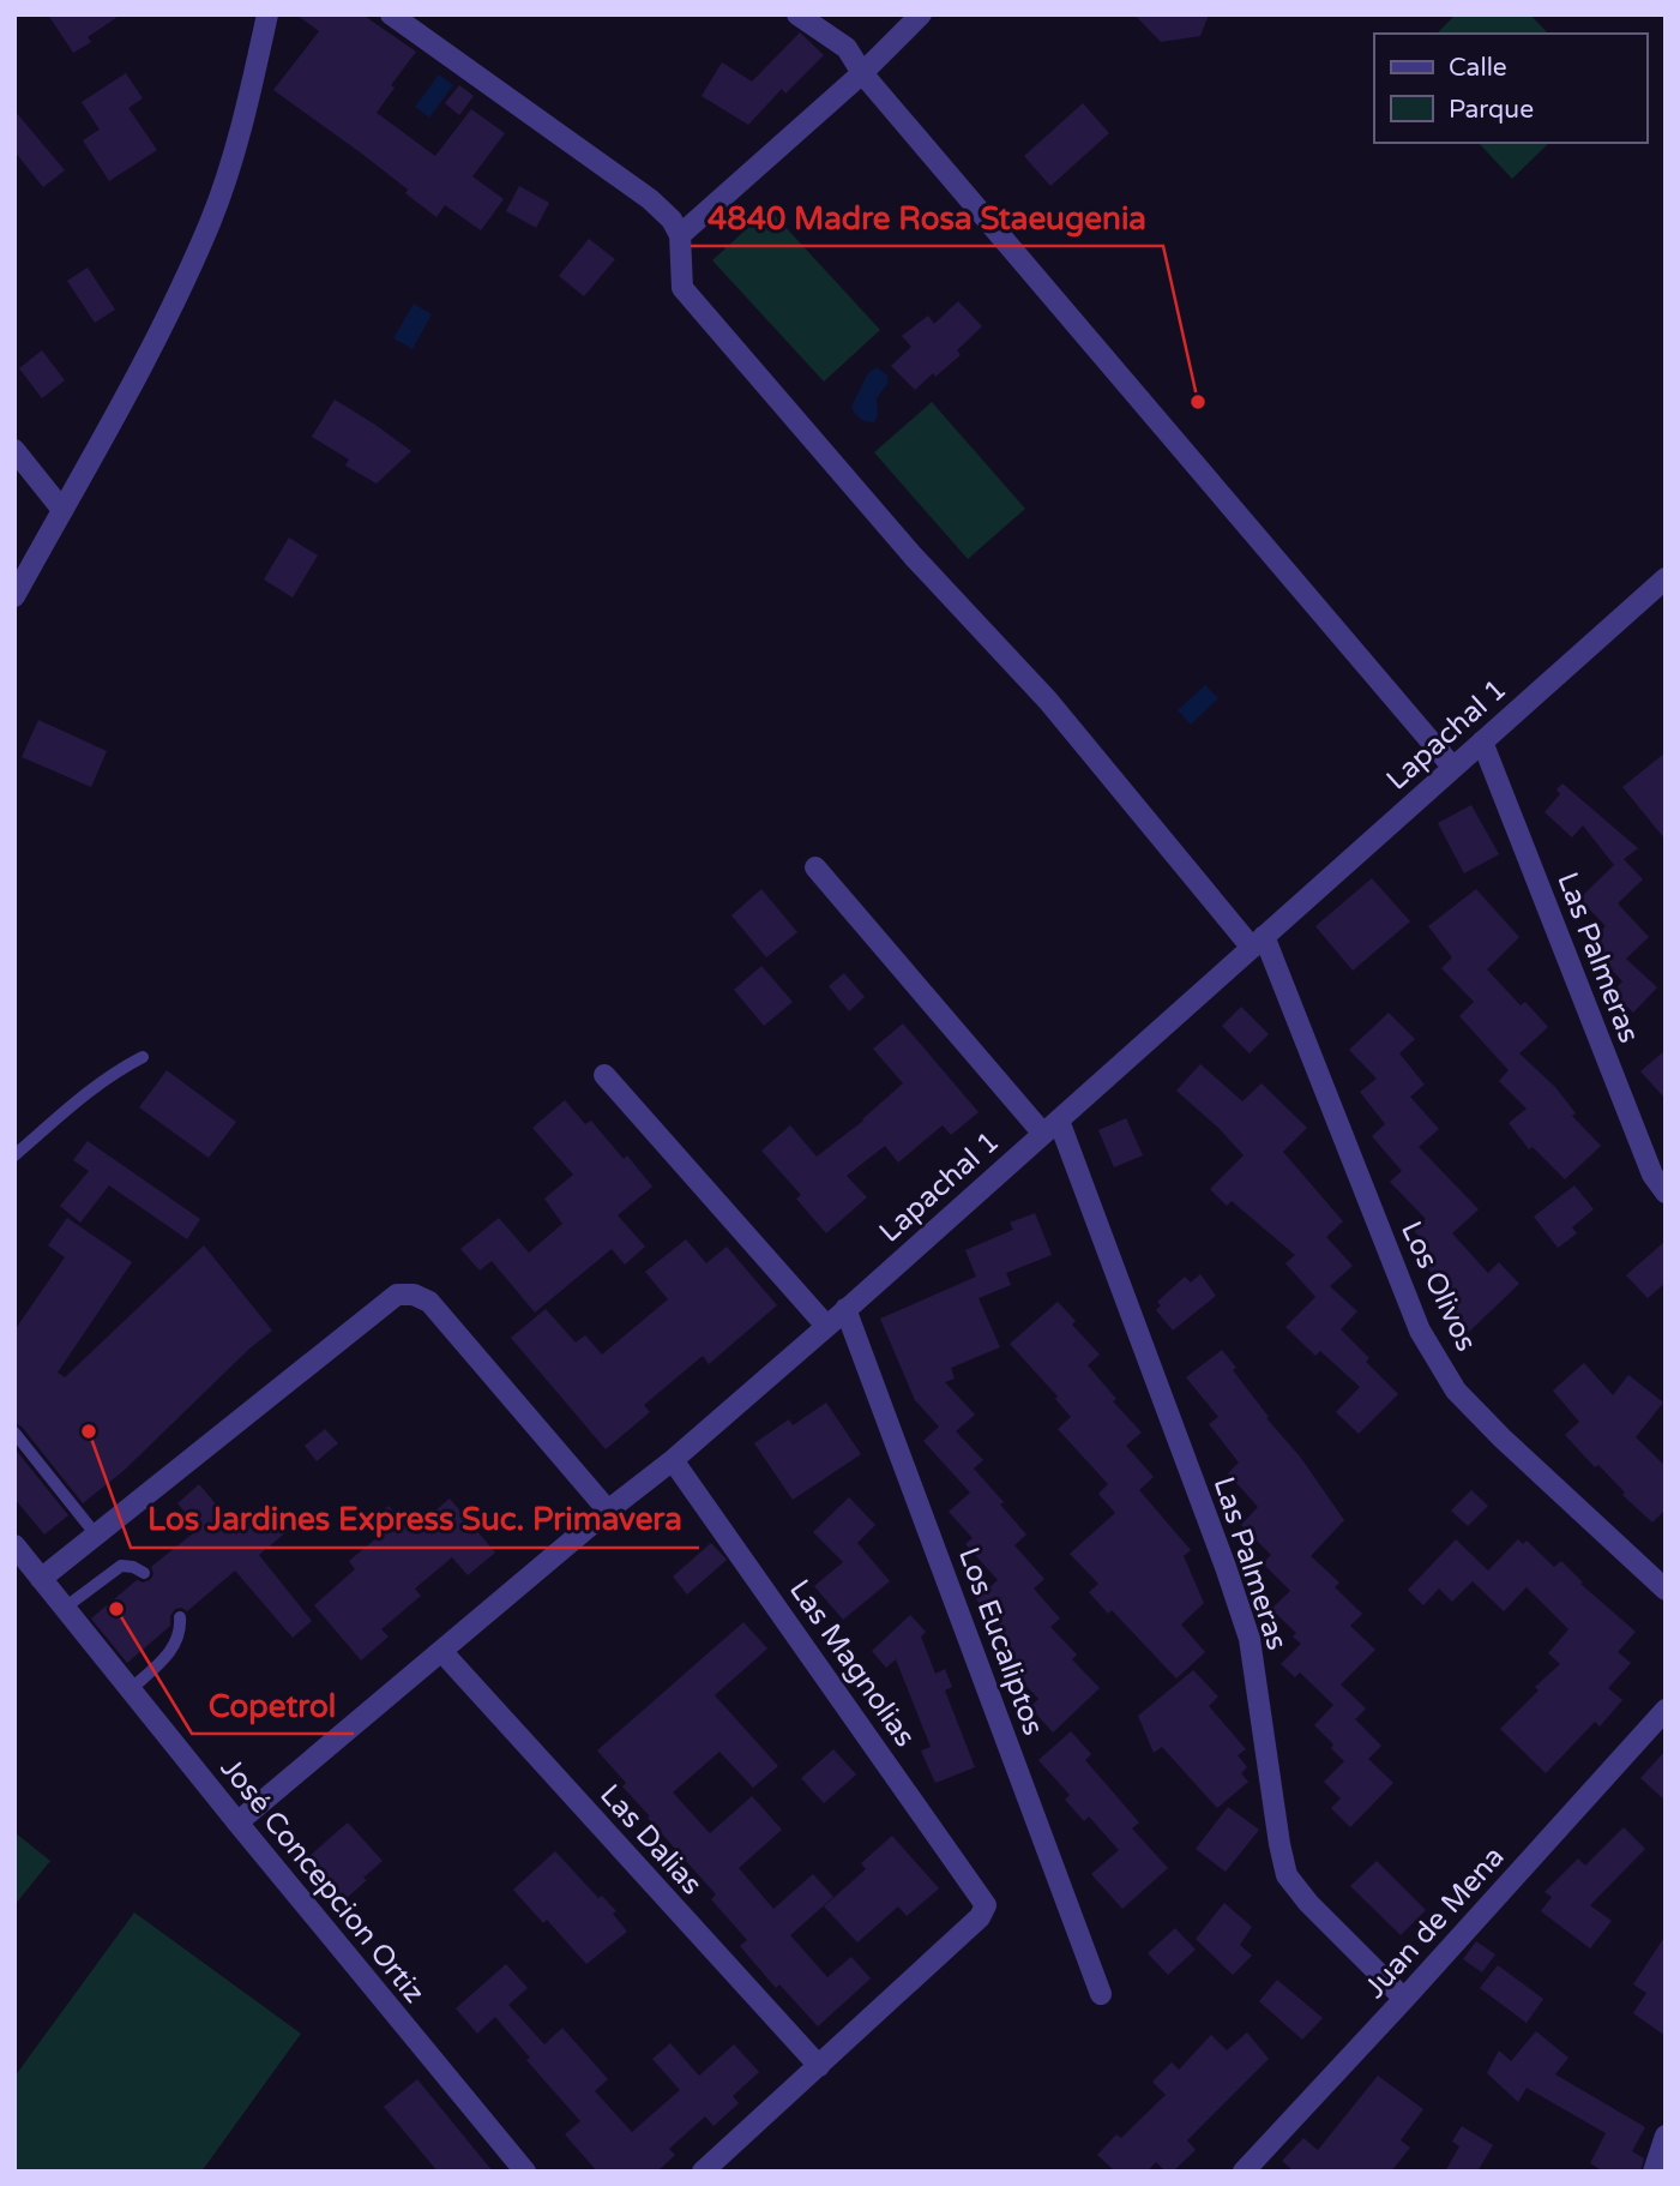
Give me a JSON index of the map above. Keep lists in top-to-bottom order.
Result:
{
  "streets": {
    "street": [
      "Lapachal 1",
      "Las Palmeras",
      "Los Olivos",
      "Los Eucaliptos",
      "Las Magnolias",
      "Las Dalias",
      "José Concepcion Ortiz",
      "Juan de Mena"
    ]
  },
  "crossings": [
    ["Lapachal 1", "Las Palmeras"],
    ["Lapachal 1", "Los Olivos"],
    ["Lapachal 1", "Los Eucaliptos"],
    ["Lapachal 1", "Las Magnolias"],
    ["Lapachal 1", "Las Dalias"],
    ["Lapachal 1", "José Concepcion Ortiz"],
    ["Las Palmeras", "Juan de Mena"],
    ["Las Magnolias", "Las Dalias"]
  ],
  "places": ["4840 Madre Rosa Staeugenia", "Los Jardines Express Suc. Primavera", "Copetrol"],
  "legend": ["Calle", "Parque"]
}
